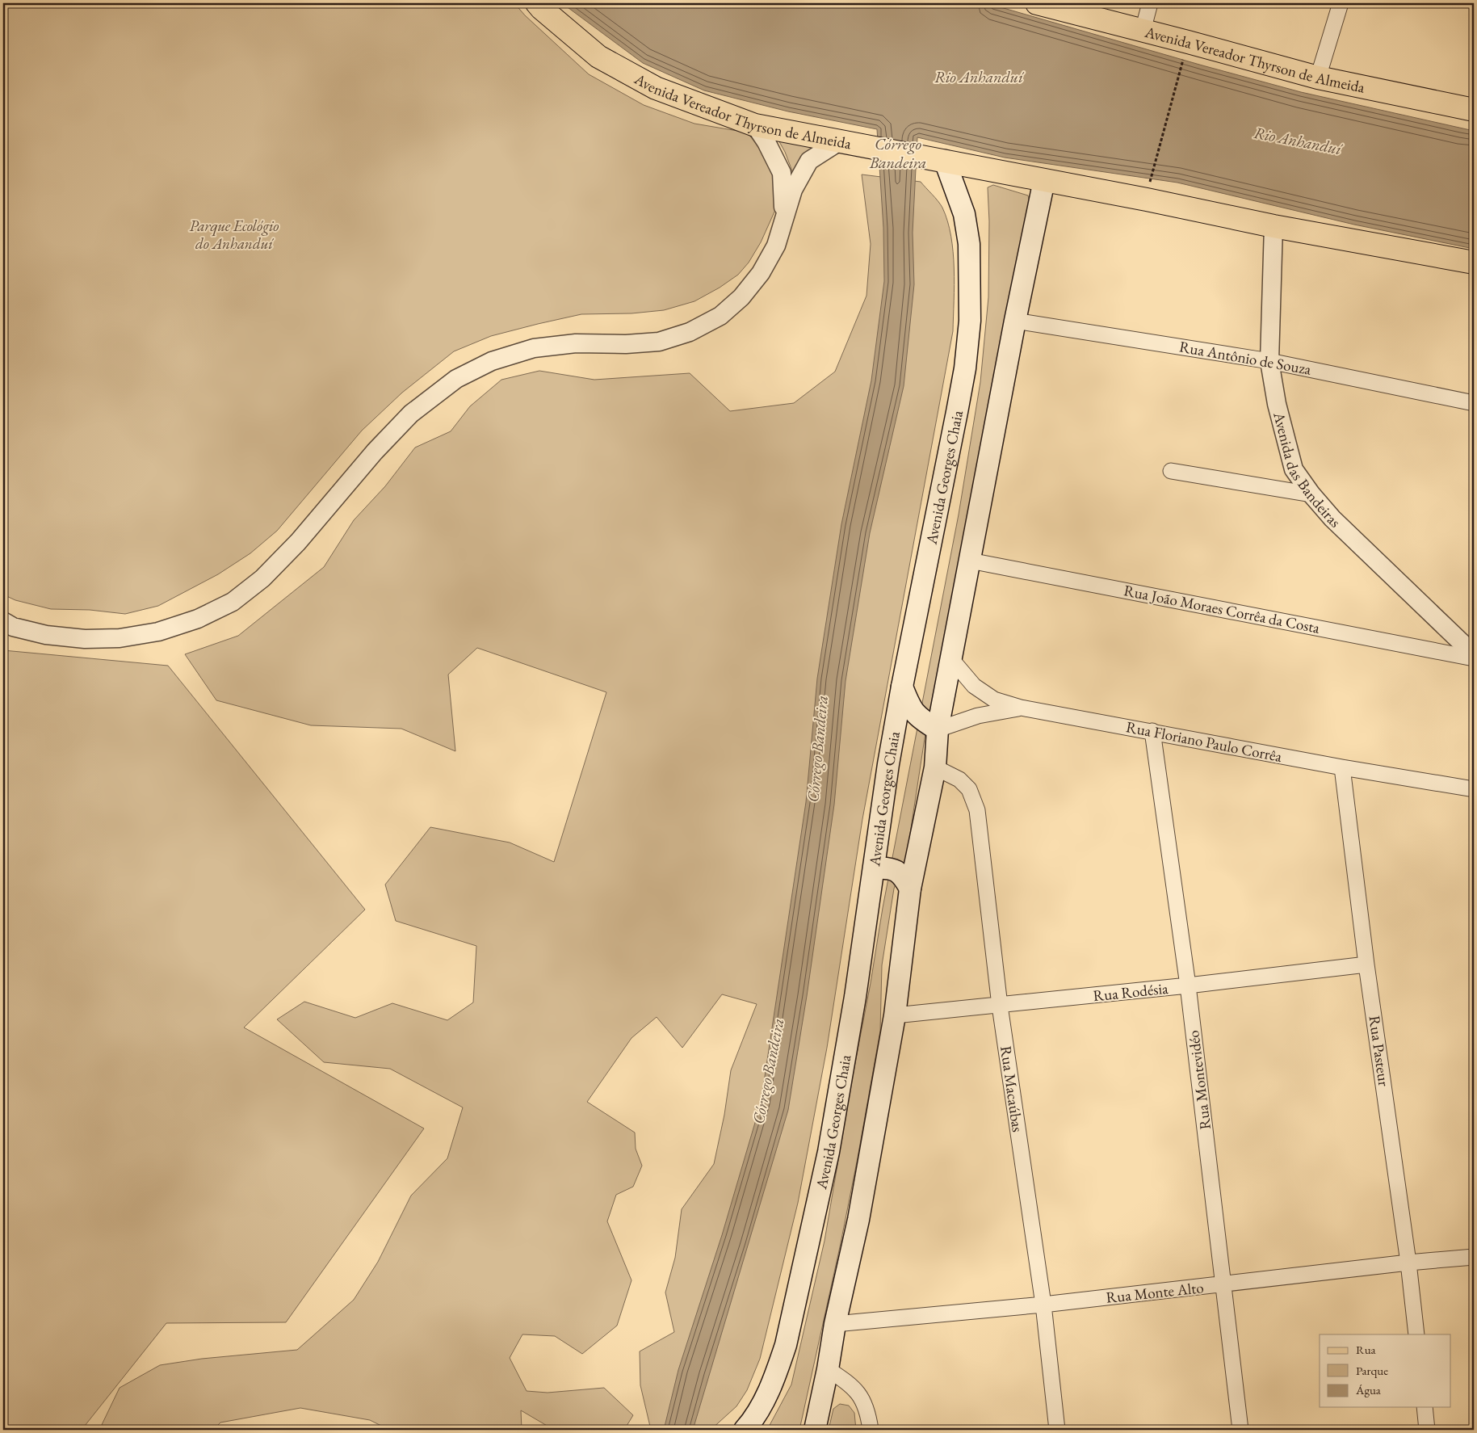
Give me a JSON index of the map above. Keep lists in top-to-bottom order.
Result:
{
  "streets": {
    "main road": ["Avenida Vereador Thyrson de Almeida", "Avenida Georges Chaia"],
    "street": [
      "Rua Antônio de Souza",
      "Avenida das Bandeiras",
      "Rua João Moraes Corrêa da Costa",
      "Rua Floriano Paulo Corrêa",
      "Rua Rodésia",
      "Rua Pasteur",
      "Rua Montevidéo",
      "Rua Macaúbas",
      "Rua Monte Alto"
    ]
  },
  "crossings": [
    ["Avenida Vereador Thyrson de Almeida", "Avenida das Bandeiras"],
    ["Avenida Vereador Thyrson de Almeida", "Avenida Georges Chaia"],
    ["Rua Antônio de Souza", "Avenida das Bandeiras"],
    ["Rua Floriano Paulo Corrêa", "Rua Pasteur"],
    ["Rua Floriano Paulo Corrêa", "Rua Montevidéo"],
    ["Rua Rodésia", "Rua Pasteur"],
    ["Rua Rodésia", "Rua Montevidéo"],
    ["Rua Rodésia", "Rua Macaúbas"],
    ["Rua Pasteur", "Rua Monte Alto"],
    ["Rua Montevidéo", "Rua Monte Alto"],
    ["Rua Macaúbas", "Rua Monte Alto"]
  ],
  "water": ["Rio Anhanduí", "Córrego Bandeira"],
  "parks": ["Parque Ecológio do Anhanduí"],
  "legend": ["Rua", "Parque", "Água"]
}
